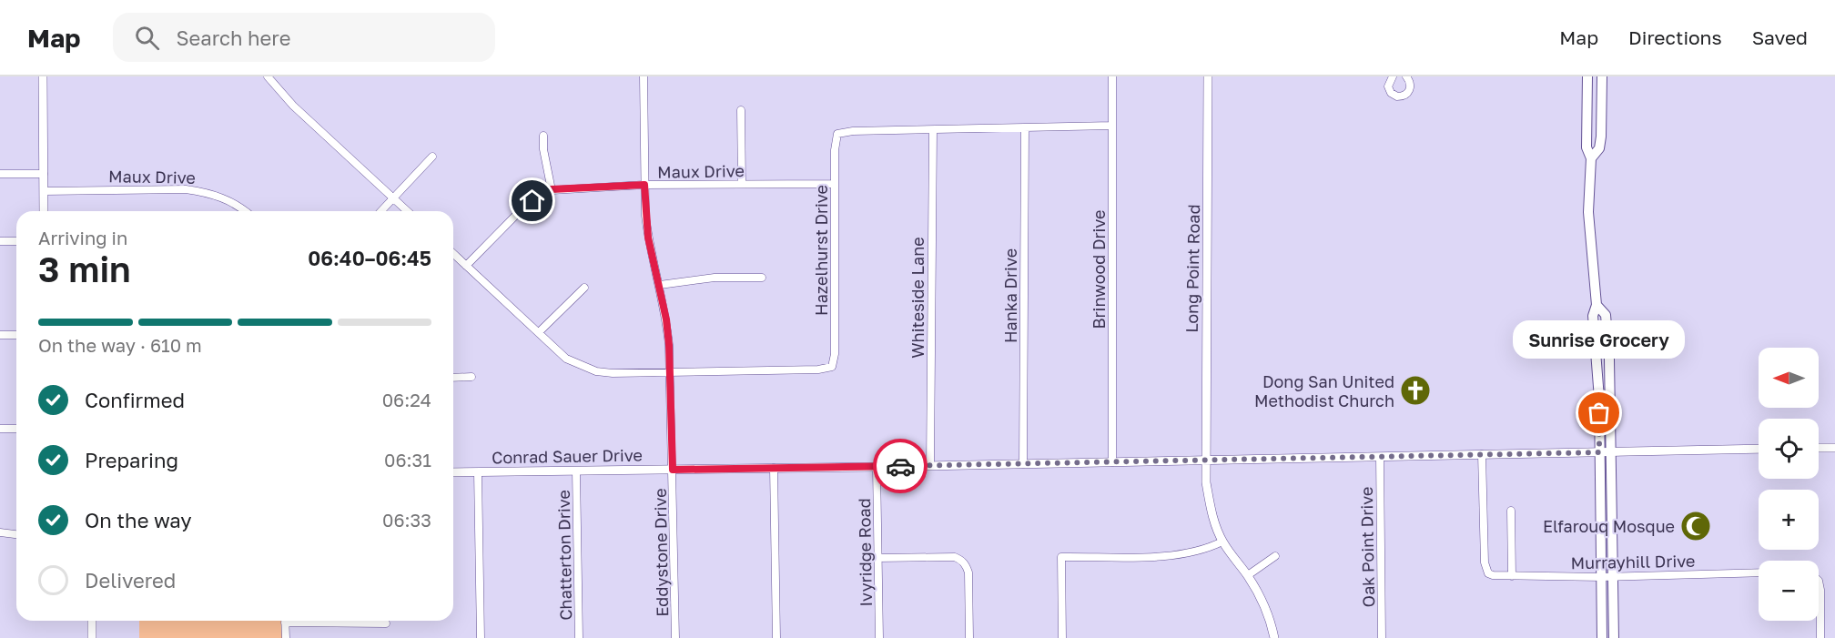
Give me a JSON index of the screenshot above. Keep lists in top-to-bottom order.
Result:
{
  "streets": {
    "street": [
      "Maux Drive",
      "Hazelhurst Drive",
      "Long Point Road",
      "Brinwood Drive",
      "Hanka Drive",
      "Whiteside Lane",
      "Conrad Sauer Drive",
      "Oak Point Drive",
      "Eddystone Drive",
      "Ivyridge Road",
      "Chatterton Drive",
      "Murrayhill Drive"
    ]
  },
  "crossings": [
    ["Maux Drive", "Hazelhurst Drive"],
    ["Maux Drive", "Eddystone Drive"],
    ["Hazelhurst Drive", "Whiteside Lane"],
    ["Hazelhurst Drive", "Eddystone Drive"],
    ["Long Point Road", "Conrad Sauer Drive"],
    ["Brinwood Drive", "Conrad Sauer Drive"],
    ["Hanka Drive", "Conrad Sauer Drive"],
    ["Whiteside Lane", "Conrad Sauer Drive"],
    ["Conrad Sauer Drive", "Oak Point Drive"],
    ["Conrad Sauer Drive", "Eddystone Drive"],
    ["Conrad Sauer Drive", "Ivyridge Road"],
    ["Conrad Sauer Drive", "Chatterton Drive"],
    ["Conrad Sauer Drive", "Murrayhill Drive"]
  ],
  "places": {
    "church": ["Dong San United Methodist Church"],
    "other": ["Sunrise Grocery"],
    "mosque": ["Elfarouq Mosque"]
  },
  "north": "left",
  "page": {
    "header": "Map",
    "search": "Search here",
    "nav": ["Map", "Directions", "Saved"],
    "heading": ["3 min", "Arriving in", "06:40–06:45"],
    "bar": "On the way · 610 m",
    "bubble": "Sunrise Grocery",
    "map_buttons": ["+", "−"],
    "list": [
      ["Confirmed", "06:24"],
      ["Preparing", "06:31"],
      ["On the way", "06:33"],
      "Delivered"
    ]
  }
}
